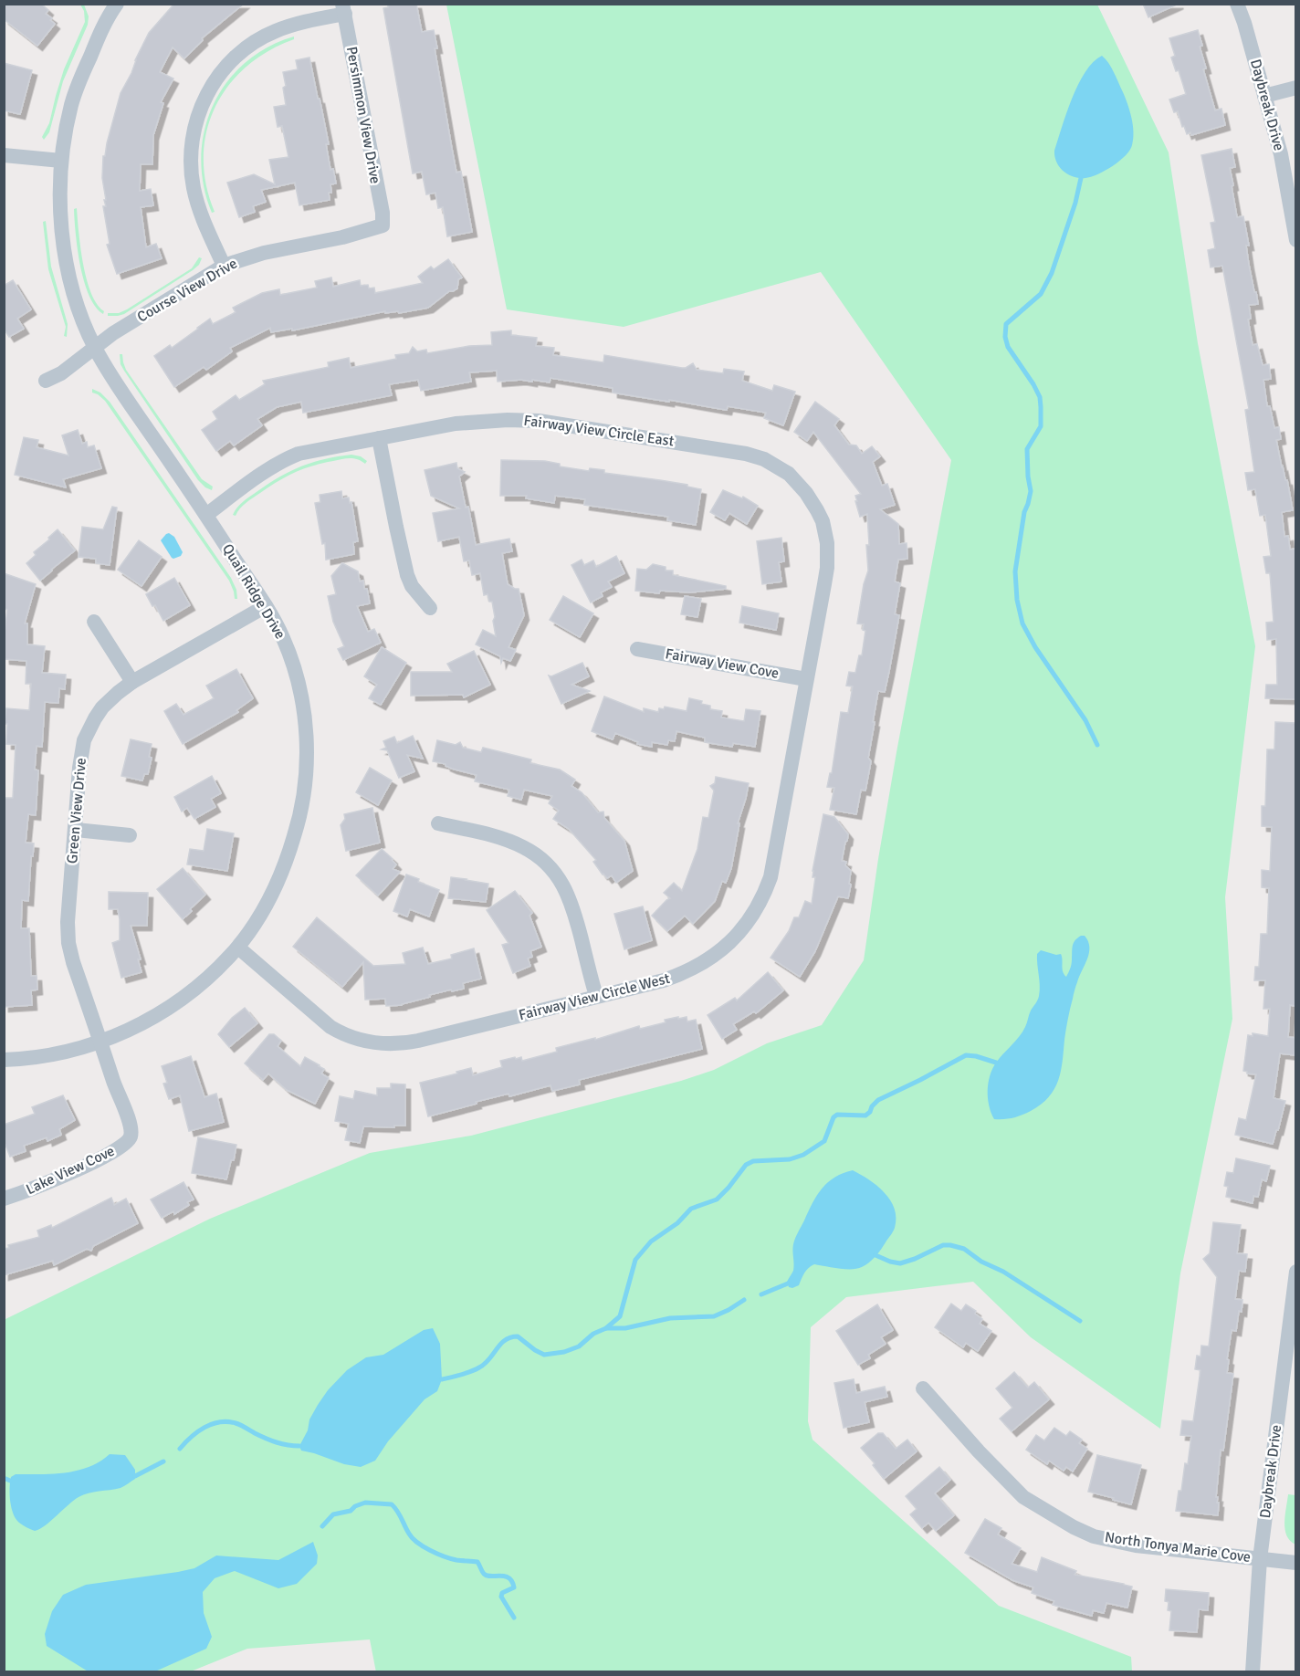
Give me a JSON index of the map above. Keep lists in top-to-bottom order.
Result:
{
  "streets": {
    "street": [
      "Daybreak Drive",
      "Persimmon View Drive",
      "Course View Drive",
      "Fairway View Circle East",
      "Quail Ridge Drive",
      "Fairway View Cove",
      "Green View Drive",
      "Fairway View Circle West",
      "Lake View Cove",
      "North Tonya Marie Cove"
    ]
  },
  "crossings": [
    ["Daybreak Drive", "North Tonya Marie Cove"],
    ["Persimmon View Drive", "Course View Drive"],
    ["Course View Drive", "Quail Ridge Drive"],
    ["Fairway View Circle East", "Quail Ridge Drive"],
    ["Fairway View Circle East", "Fairway View Cove"],
    ["Fairway View Circle East", "Fairway View Circle West"],
    ["Quail Ridge Drive", "Green View Drive"],
    ["Quail Ridge Drive", "Fairway View Circle West"],
    ["Quail Ridge Drive", "Lake View Cove"],
    ["Fairway View Cove", "Fairway View Circle West"],
    ["Green View Drive", "Lake View Cove"]
  ]
}
